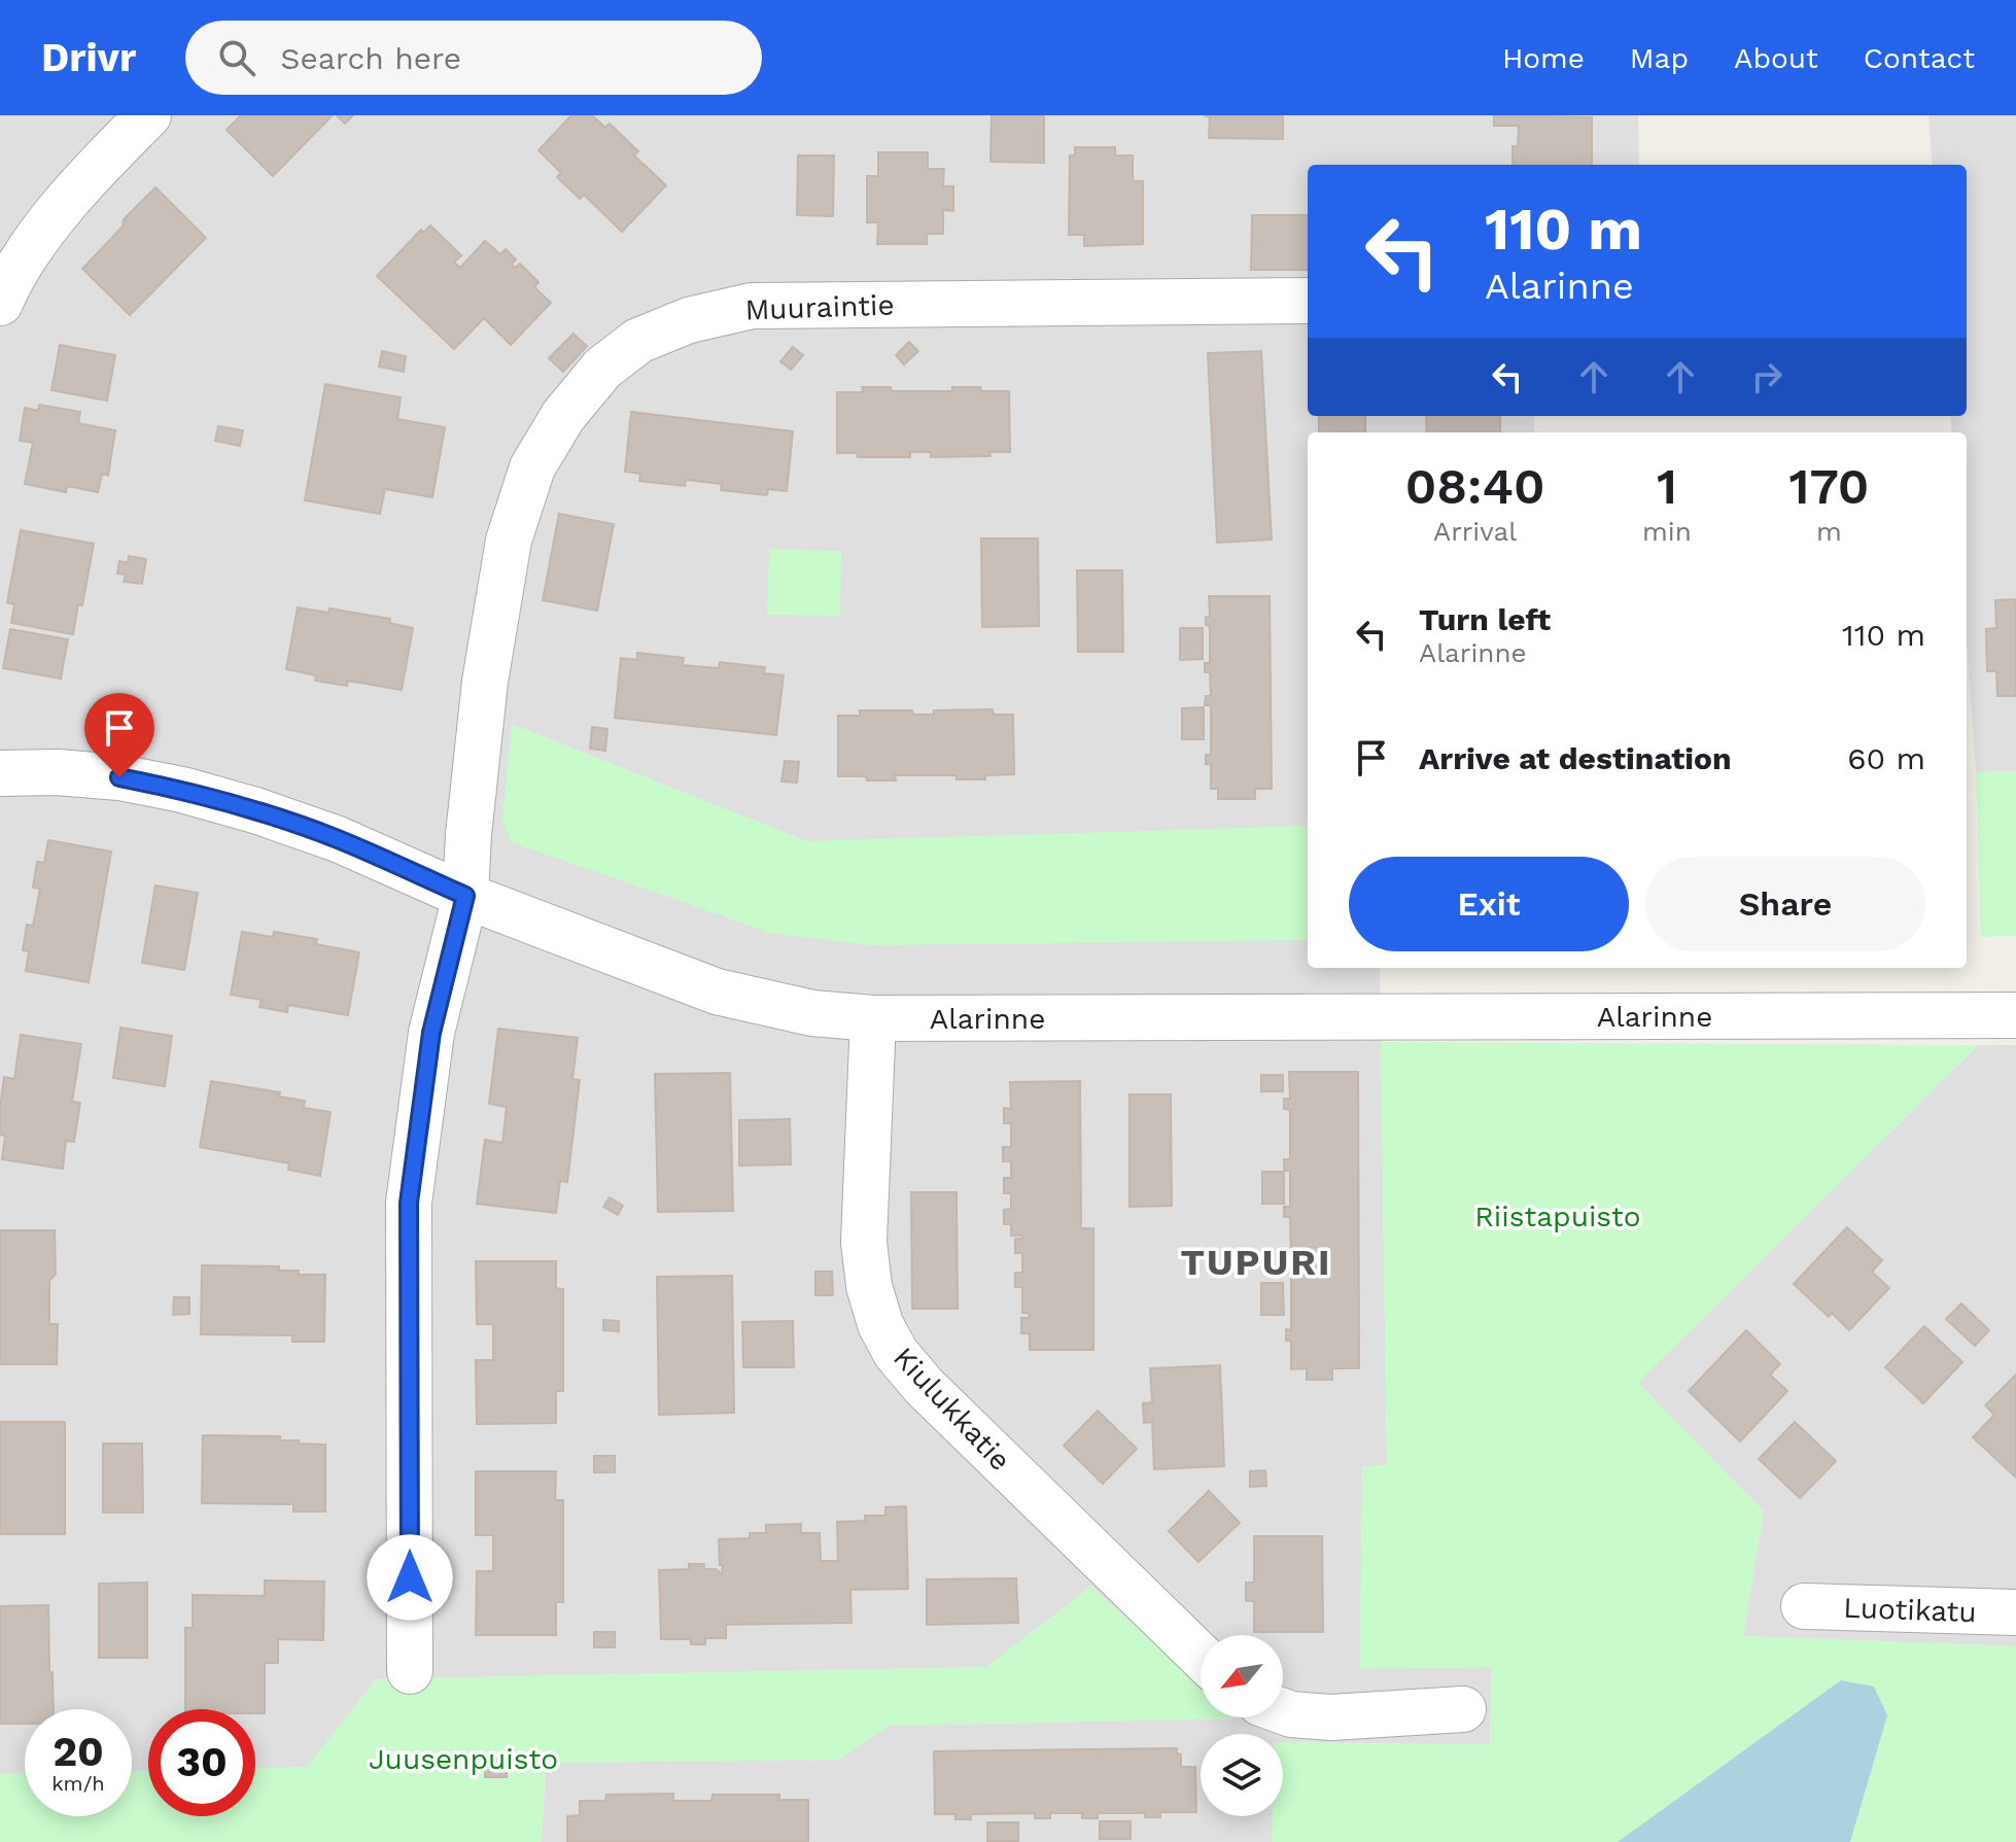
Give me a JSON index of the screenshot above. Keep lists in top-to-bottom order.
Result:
{
  "streets": {
    "street": [
      "Muuraintie",
      "Alarinne",
      "Kiulukkatie",
      "Luotikatu"
    ]
  },
  "crossings": [
    ["Muuraintie", "Alarinne"],
    ["Alarinne", "Kiulukkatie"]
  ],
  "districts": ["TUPURI"],
  "parks": ["Riistapuisto", "Juusenpuisto"],
  "north": "bottom left",
  "page": {
    "header": "Drivr",
    "search": "Search here",
    "nav": [
      "Home",
      "Map",
      "About",
      "Contact"
    ],
    "turn": ["110 m", "Alarinne"],
    "eta": [
      "08:40",
      "Arrival",
      "1",
      "min",
      "170",
      "m"
    ],
    "list": [
      {
        "name": "Turn left",
        "note": "Alarinne",
        "value": "110 m"
      },
      {
        "name": "Arrive at destination",
        "value": "60 m"
      }
    ],
    "buttons": ["Exit", "Share"],
    "speed": "20 km/h",
    "limit": "30"
  }
}
